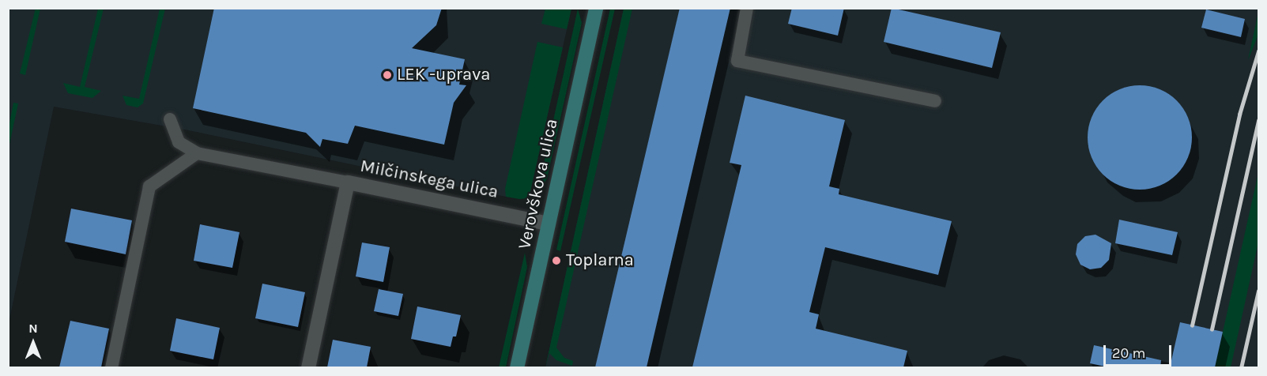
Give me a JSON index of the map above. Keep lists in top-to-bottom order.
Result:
{
  "streets": {
    "street": ["Milčinskega ulica", "Verovškova ulica"]
  },
  "crossings": [
    ["Milčinskega ulica", "Verovškova ulica"]
  ],
  "places": ["LEK -uprava", "Toplarna"],
  "scale_bar": "20 m",
  "north": "top"
}
